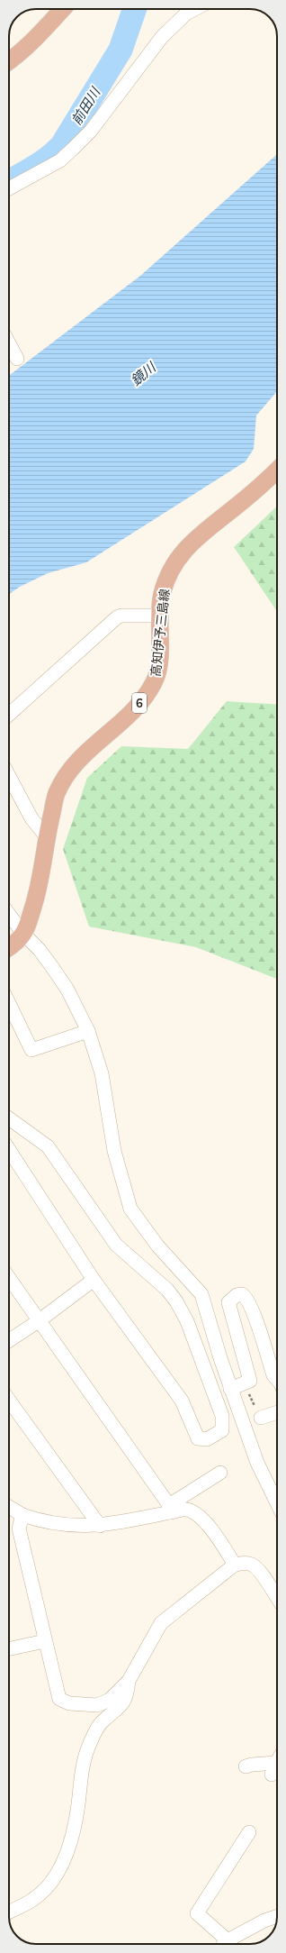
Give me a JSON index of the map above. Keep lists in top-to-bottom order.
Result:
{
  "streets": {
    "main road": ["高知伊予三島線", "6"]
  },
  "water": ["前田川", "鏡川"]
}
